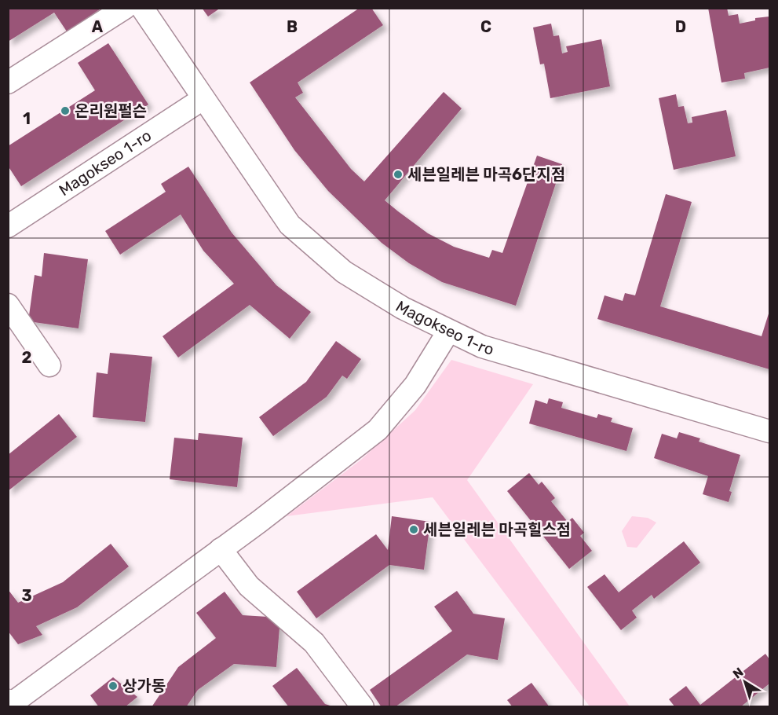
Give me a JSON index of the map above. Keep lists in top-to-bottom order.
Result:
{
  "streets": {
    "street": ["Magokseo 1-ro"]
  },
  "places": [
    "온리원펄슨",
    "세븐일레븐 마곡6단지점",
    "세븐일레븐 마곡힐스점",
    "상가동"
  ],
  "north": "top left",
  "grid": {
    "columns": [
      "A",
      "B",
      "C",
      "D"
    ],
    "rows": ["1", "2", "3"]
  }
}
